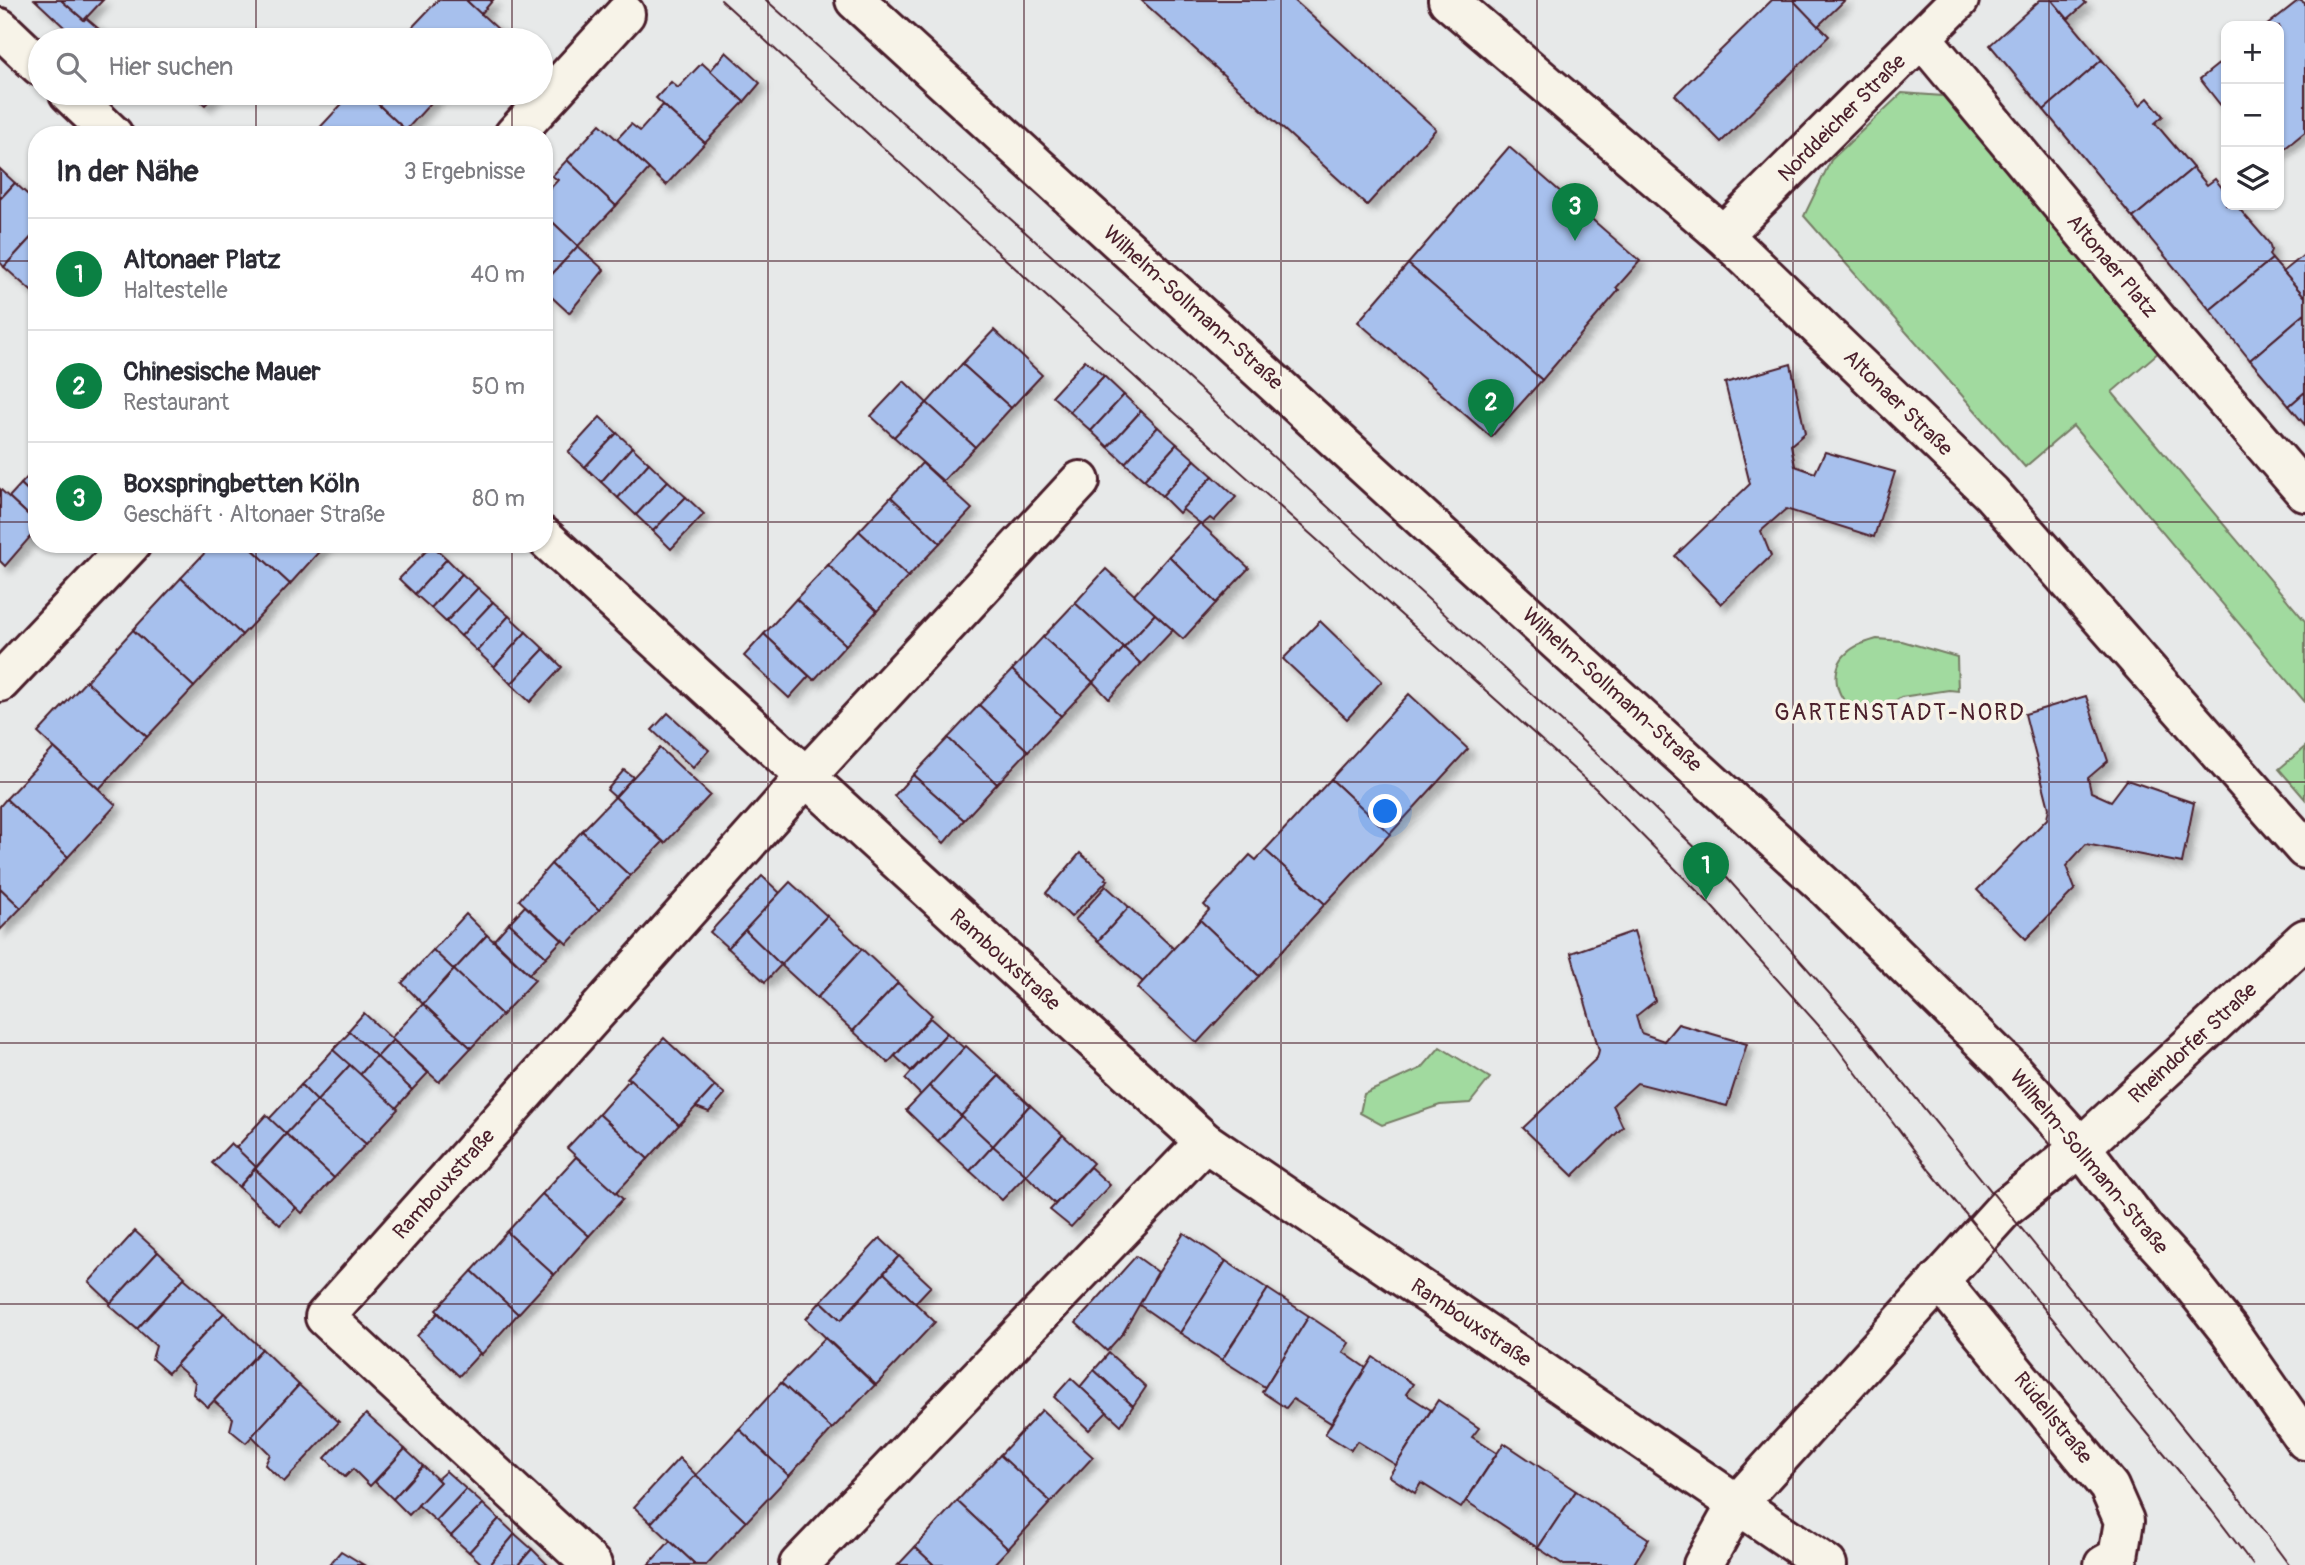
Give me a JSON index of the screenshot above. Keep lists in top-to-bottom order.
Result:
{
  "streets": {
    "street": [
      "Norddeicher Straße",
      "Altonaer Platz",
      "Wilhelm-Sollmann-Straße",
      "Altonaer Straße",
      "Rambouxstraße",
      "Rheindorfer Straße",
      "Rüdellstraße"
    ]
  },
  "crossings": [
    ["Norddeicher Straße", "Altonaer Platz"],
    ["Norddeicher Straße", "Altonaer Straße"],
    ["Wilhelm-Sollmann-Straße", "Rheindorfer Straße"]
  ],
  "districts": ["GARTENSTADT-NORD"],
  "page": {
    "map_buttons": ["+", "−"],
    "search": "Hier suchen",
    "heading": ["In der Nähe", "3 Ergebnisse"],
    "pins": ["3", "2", "1"],
    "list": [
      {
        "mark": "1",
        "name": "Altonaer Platz",
        "note": "Haltestelle",
        "value": "40 m"
      },
      {
        "mark": "2",
        "name": "Chinesische Mauer",
        "note": "Restaurant",
        "value": "50 m"
      },
      {
        "mark": "3",
        "name": "Boxspringbetten Köln",
        "note": "Geschäft · Altonaer Straße",
        "value": "80 m"
      }
    ]
  }
}
